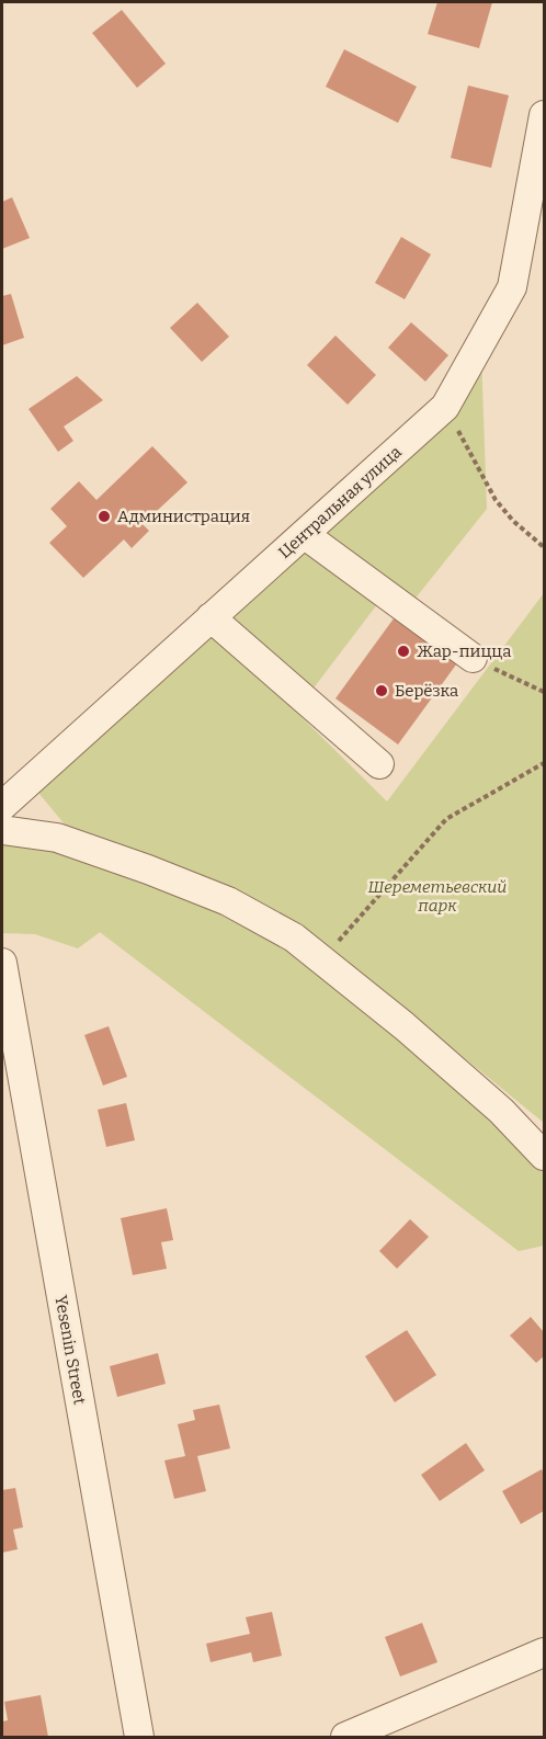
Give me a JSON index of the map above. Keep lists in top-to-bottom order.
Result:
{
  "streets": {
    "street": ["Центральная улица", "Yesenin Street"]
  },
  "parks": ["Шереметьевский парк"],
  "places": ["Администрация", "Жар-пицца", "Берёзка"]
}
